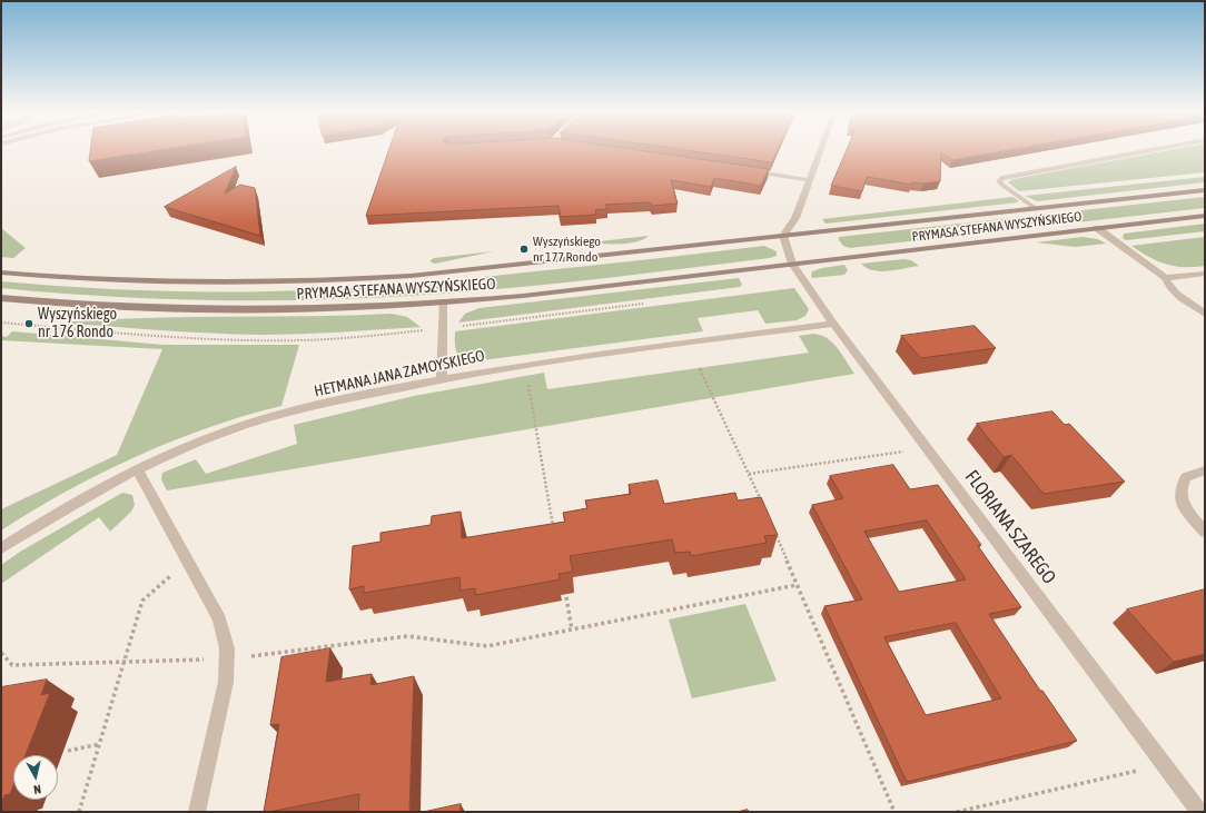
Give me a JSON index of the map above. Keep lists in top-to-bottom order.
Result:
{
  "streets": {
    "main road": ["PRYMASA STEFANA WYSZYŃSKIEGO"],
    "street": ["HETMANA JANA ZAMOYSKIEGO", "FLORIANA SZAREGO"]
  },
  "crossings": [
    ["PRYMASA STEFANA WYSZYŃSKIEGO", "FLORIANA SZAREGO"],
    ["HETMANA JANA ZAMOYSKIEGO", "FLORIANA SZAREGO"]
  ],
  "places": ["Wyszyńskiego nr 177 Rondo", "Wyszyńskiego nr 176 Rondo"],
  "north": "bottom"
}
